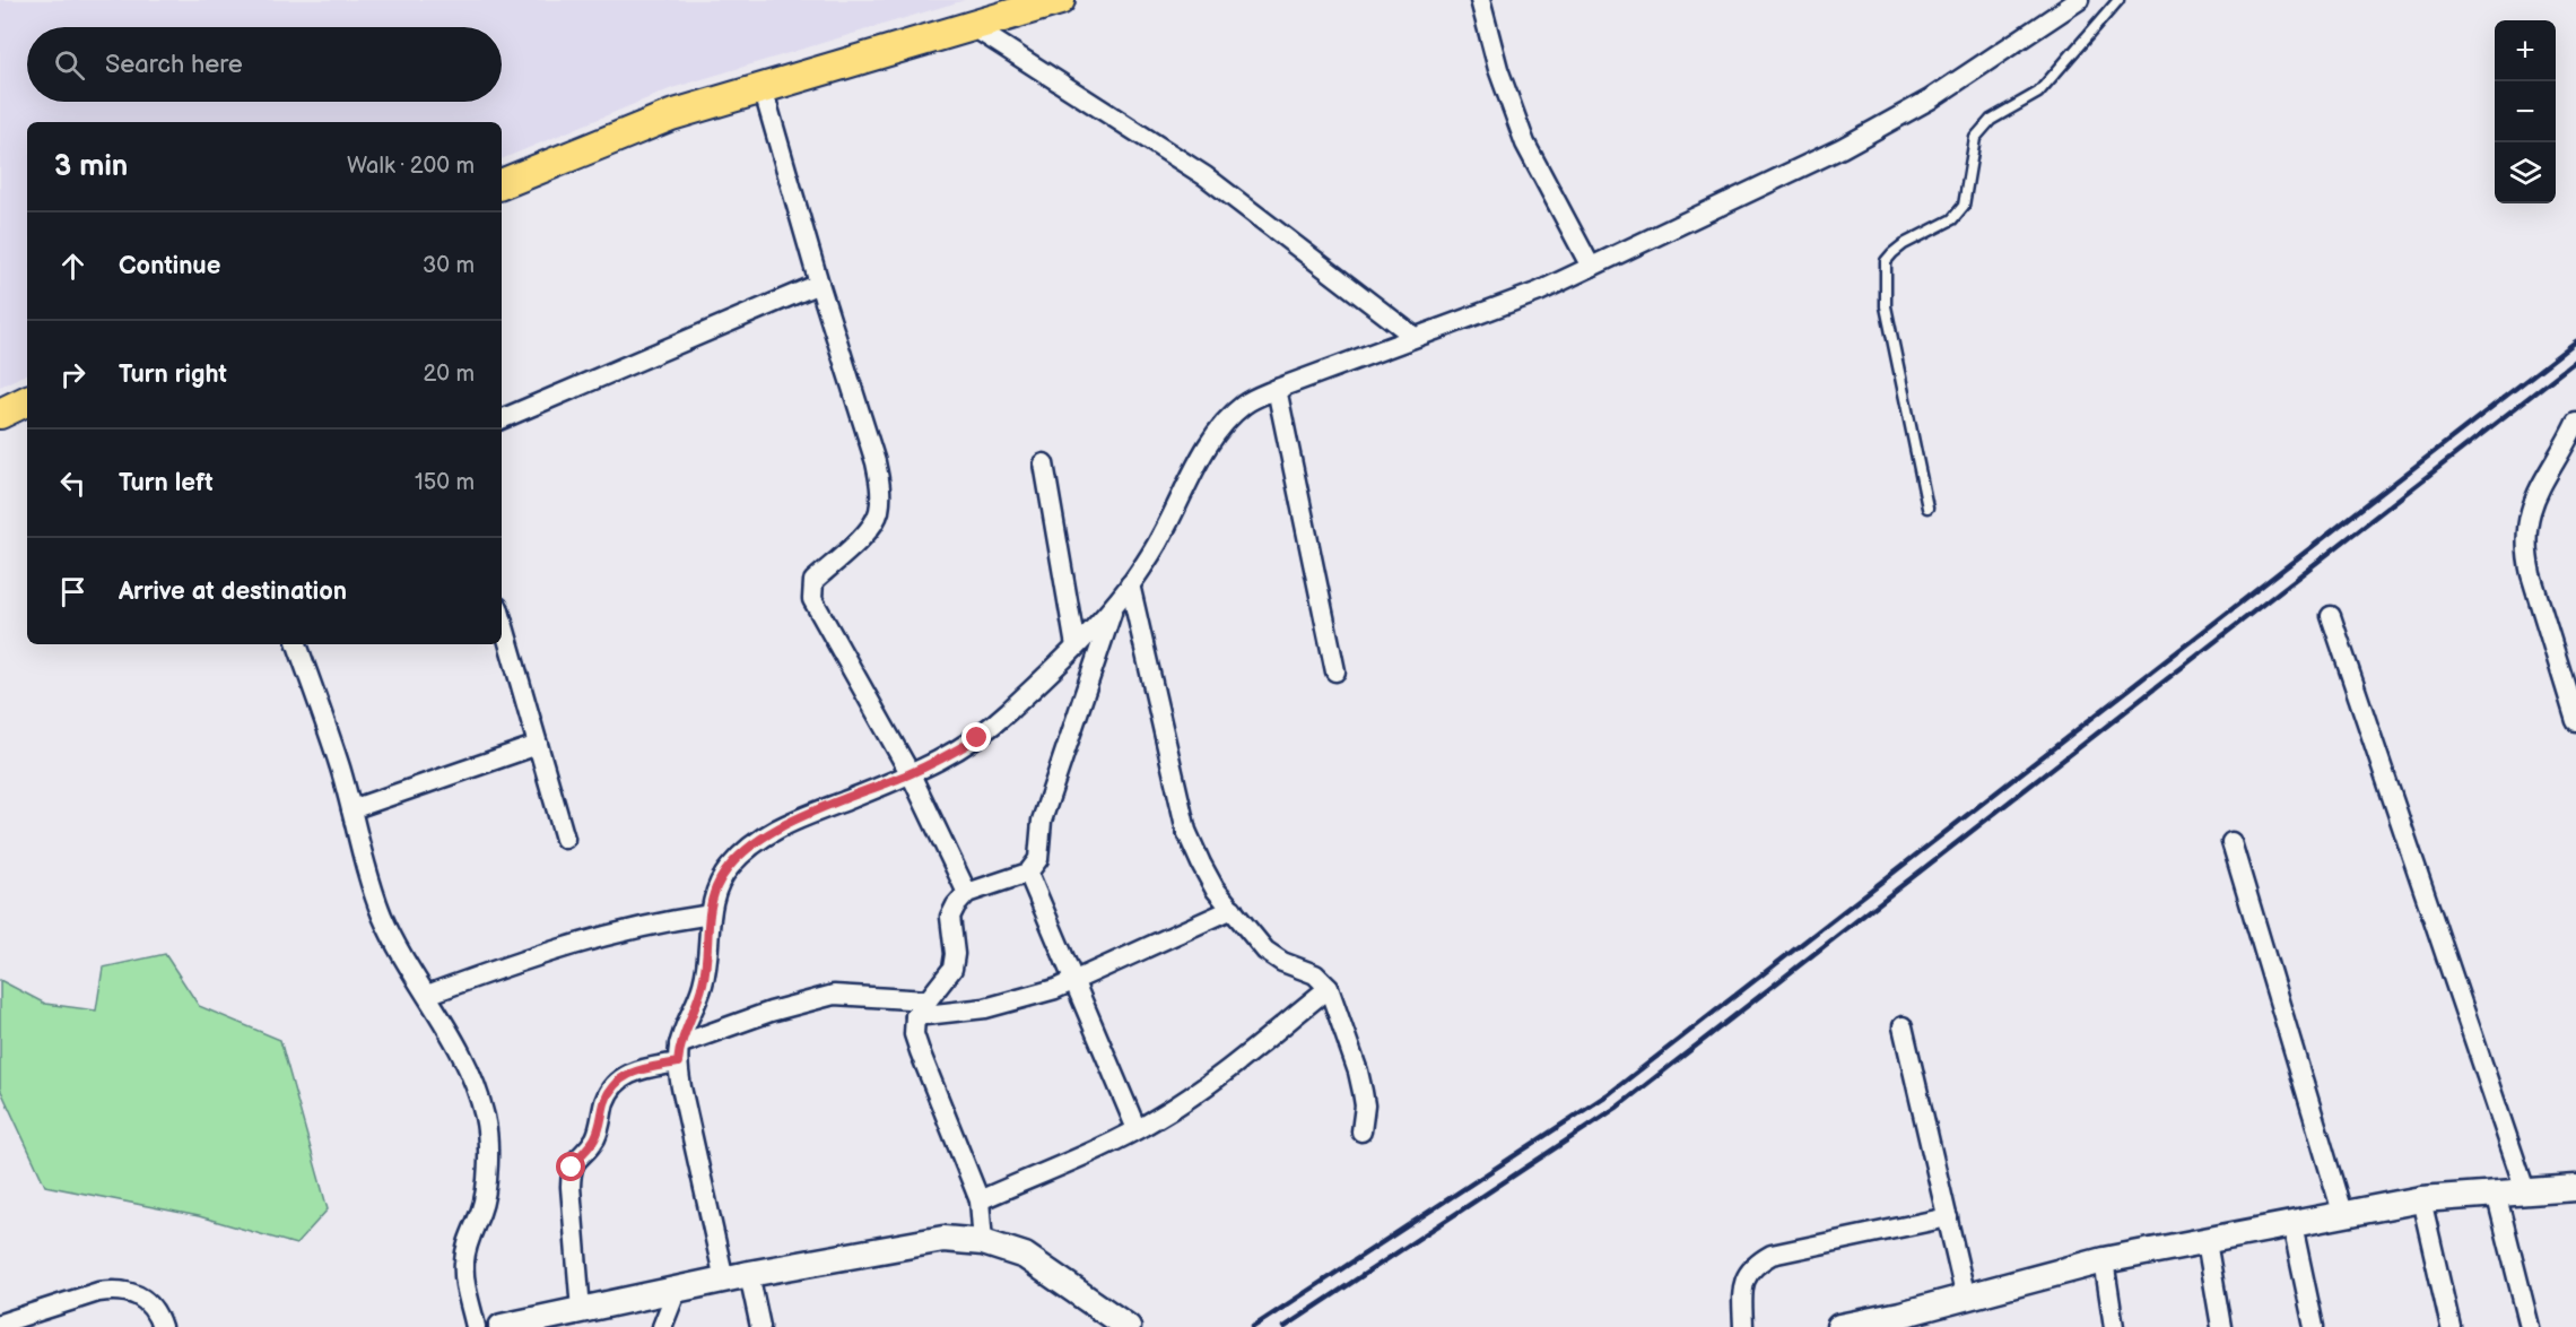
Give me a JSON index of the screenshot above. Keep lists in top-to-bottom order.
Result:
{
  "page": {
    "map_buttons": ["+", "−"],
    "search": "Search here",
    "heading": ["3 min", "Walk · 200 m"],
    "list": [
      ["Continue", "30 m"],
      ["Turn right", "20 m"],
      ["Turn left", "150 m"],
      "Arrive at destination"
    ]
  }
}
